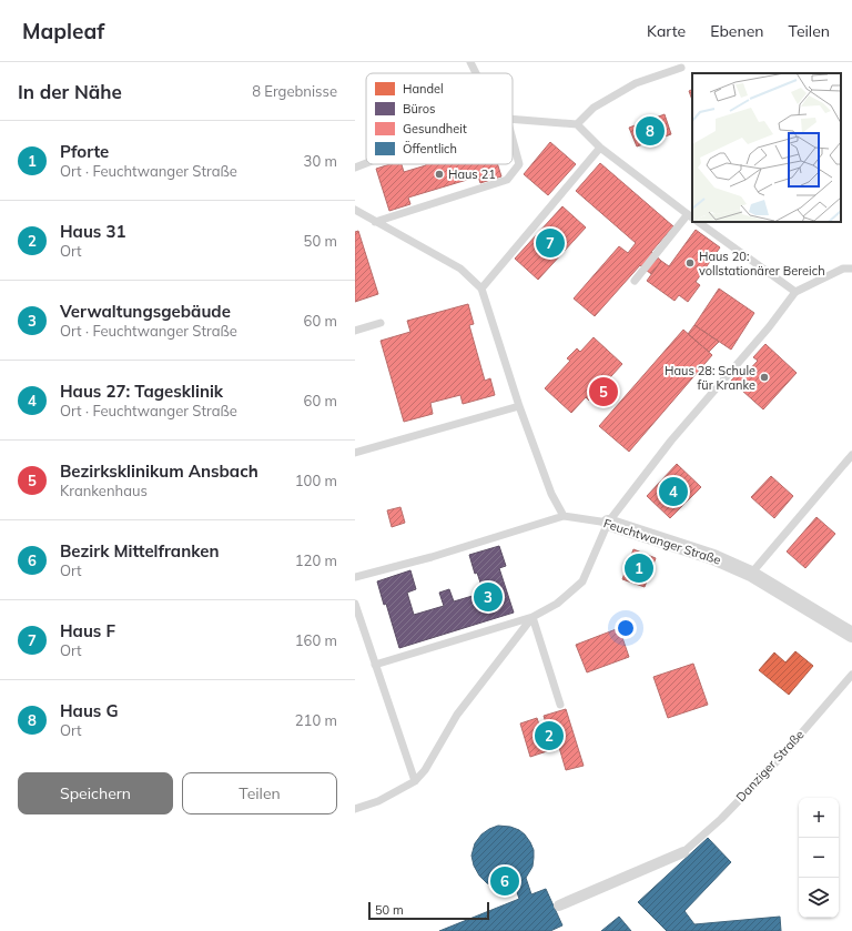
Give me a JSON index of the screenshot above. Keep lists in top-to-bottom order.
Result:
{
  "streets": {
    "street": ["Feuchtwanger Straße"],
    "lane": ["Danziger Straße"]
  },
  "places": ["Haus 21", "Haus 20: vollstationärer Bereich", "Haus 28: Schule für Kranke"],
  "legend": [
    "Handel",
    "Büros",
    "Gesundheit",
    "Öffentlich"
  ],
  "scale_bar": "50 m",
  "page": {
    "header": "Mapleaf",
    "nav": ["Karte", "Ebenen", "Teilen"],
    "heading": ["In der Nähe", "8 Ergebnisse"],
    "pins": [
      "8",
      "7",
      "5",
      "4",
      "1",
      "3",
      "2",
      "6"
    ],
    "list": [
      {
        "mark": "1",
        "name": "Pforte",
        "note": "Ort · Feuchtwanger Straße",
        "value": "30 m"
      },
      {
        "mark": "2",
        "name": "Haus 31",
        "note": "Ort",
        "value": "50 m"
      },
      {
        "mark": "3",
        "name": "Verwaltungsgebäude",
        "note": "Ort · Feuchtwanger Straße",
        "value": "60 m"
      },
      {
        "mark": "4",
        "name": "Haus 27: Tagesklinik",
        "note": "Ort · Feuchtwanger Straße",
        "value": "60 m"
      },
      {
        "mark": "5",
        "name": "Bezirksklinikum Ansbach",
        "note": "Krankenhaus",
        "value": "100 m"
      },
      {
        "mark": "6",
        "name": "Bezirk Mittelfranken",
        "note": "Ort",
        "value": "120 m"
      },
      {
        "mark": "7",
        "name": "Haus F",
        "note": "Ort",
        "value": "160 m"
      },
      {
        "mark": "8",
        "name": "Haus G",
        "note": "Ort",
        "value": "210 m"
      }
    ],
    "buttons": ["Speichern", "Teilen"],
    "map_buttons": ["+", "−"],
    "scale": "50 m"
  }
}
